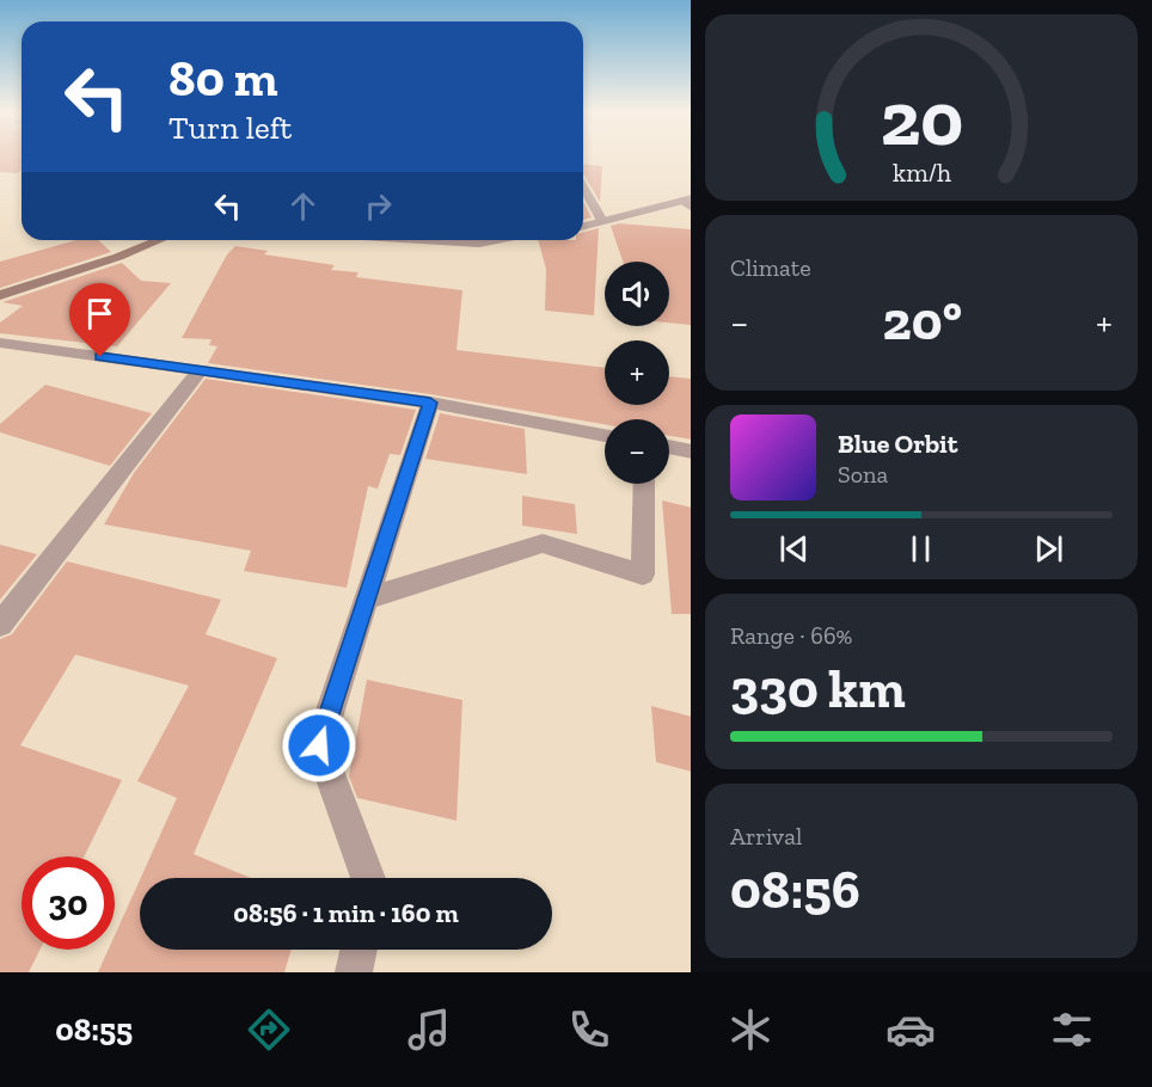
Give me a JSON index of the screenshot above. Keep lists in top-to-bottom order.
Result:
{
  "page": {
    "turn": ["80 m", "Turn left"],
    "tile": [
      "Climate",
      ["Range · 66%", "330 km"],
      ["Arrival", "08:56"]
    ],
    "map_buttons": ["+", "−"],
    "heat": ["−", "20°", "+"],
    "song": ["Blue Orbit", "Sona"],
    "limit": "30",
    "trip": "08:56 · 1 min · 160 m",
    "tabs": "08:55",
    "gauge": ["20", "km/h"]
  }
}
